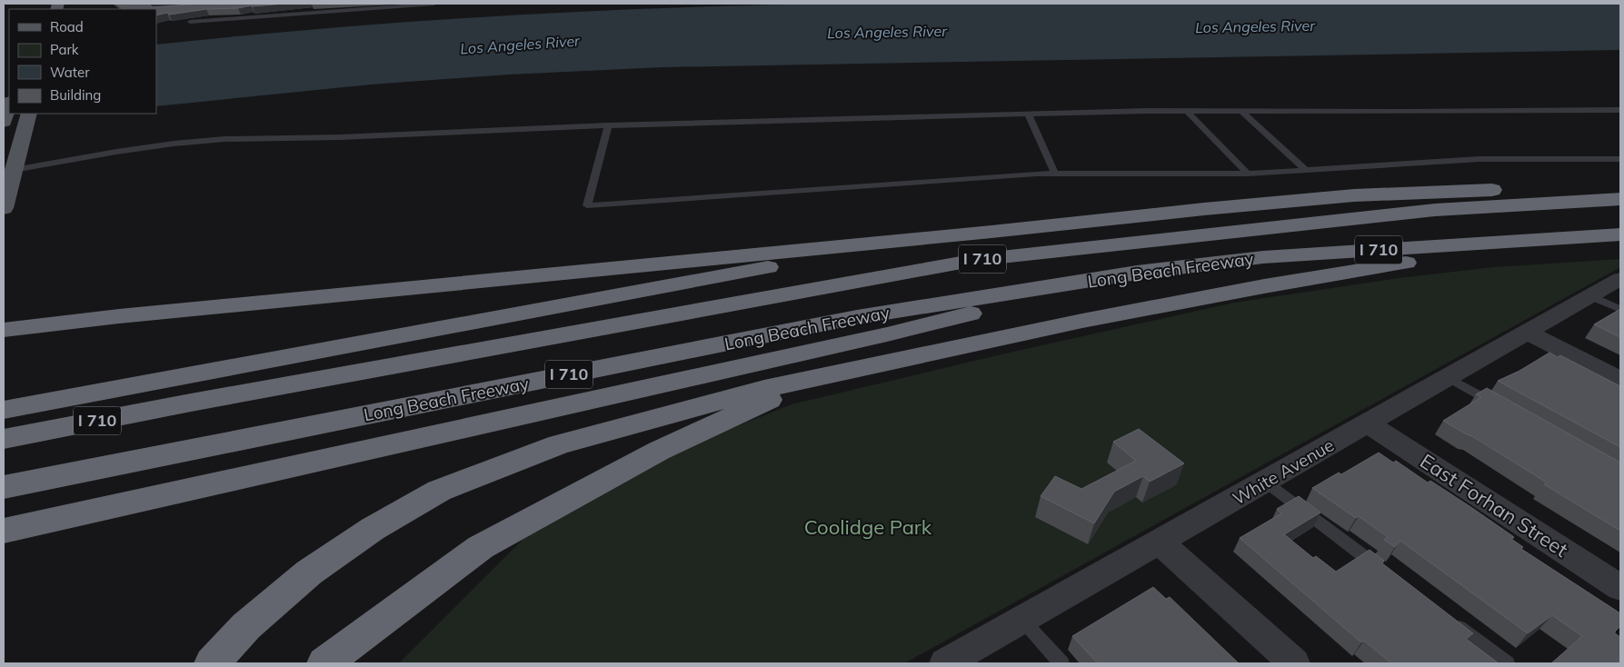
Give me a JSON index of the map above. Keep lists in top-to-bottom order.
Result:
{
  "streets": {
    "highway": ["I 710", "Long Beach Freeway"],
    "street": ["White Avenue", "East Forhan Street"]
  },
  "crossings": [
    ["White Avenue", "East Forhan Street"]
  ],
  "water": ["Los Angeles River"],
  "parks": ["Coolidge Park"],
  "legend": [
    "Road",
    "Park",
    "Water",
    "Building"
  ]
}
